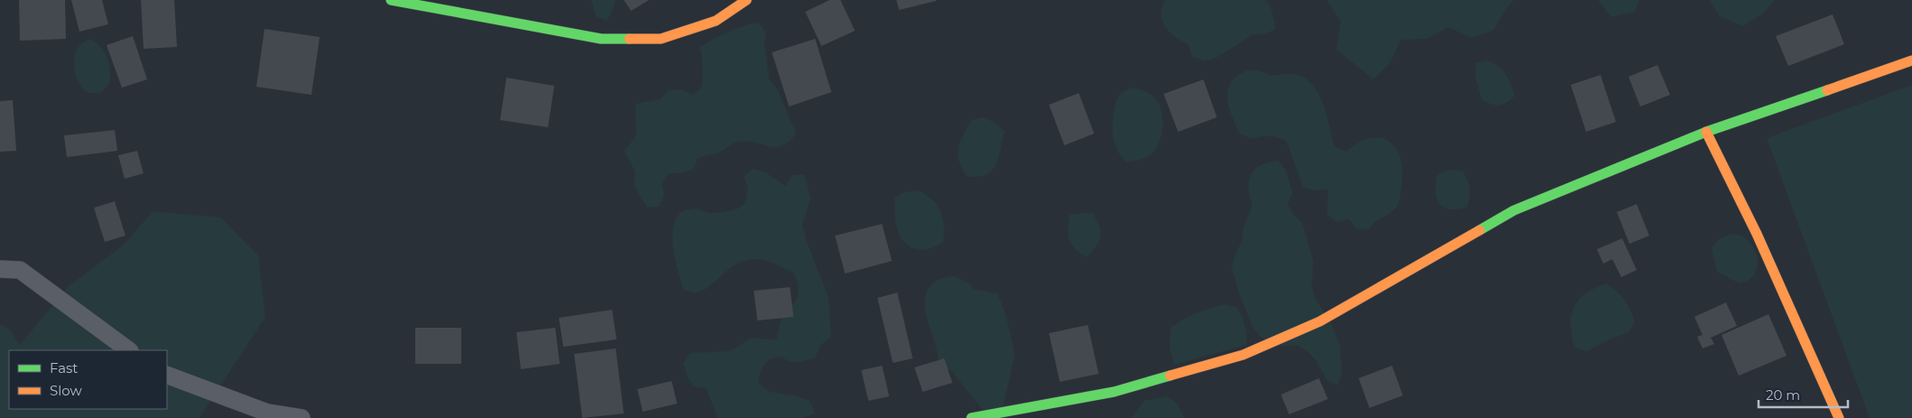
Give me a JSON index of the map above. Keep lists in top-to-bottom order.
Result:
{
  "legend": ["Fast", "Slow"],
  "scale_bar": "20 m"
}
